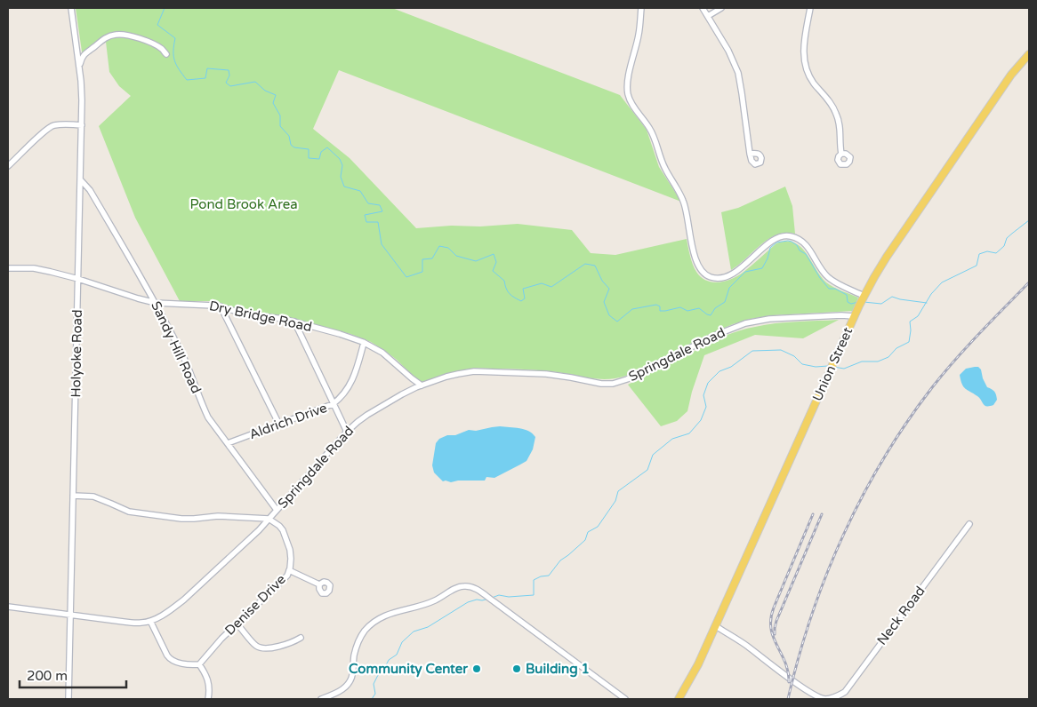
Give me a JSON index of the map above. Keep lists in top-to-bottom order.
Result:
{
  "streets": {
    "main road": ["Union Street"],
    "street": [
      "Dry Bridge Road",
      "Sandy Hill Road",
      "Holyoke Road",
      "Springdale Road",
      "Aldrich Drive",
      "Denise Drive",
      "Neck Road"
    ]
  },
  "crossings": [
    ["Dry Bridge Road", "Sandy Hill Road"],
    ["Dry Bridge Road", "Holyoke Road"],
    ["Dry Bridge Road", "Springdale Road"],
    ["Dry Bridge Road", "Aldrich Drive"],
    ["Sandy Hill Road", "Holyoke Road"],
    ["Sandy Hill Road", "Springdale Road"],
    ["Sandy Hill Road", "Aldrich Drive"],
    ["Holyoke Road", "Springdale Road"],
    ["Springdale Road", "Union Street"],
    ["Springdale Road", "Denise Drive"]
  ],
  "parks": ["Pond Brook Area"],
  "places": ["Community Center", "Building 1"],
  "scale_bar": "200 m"
}
